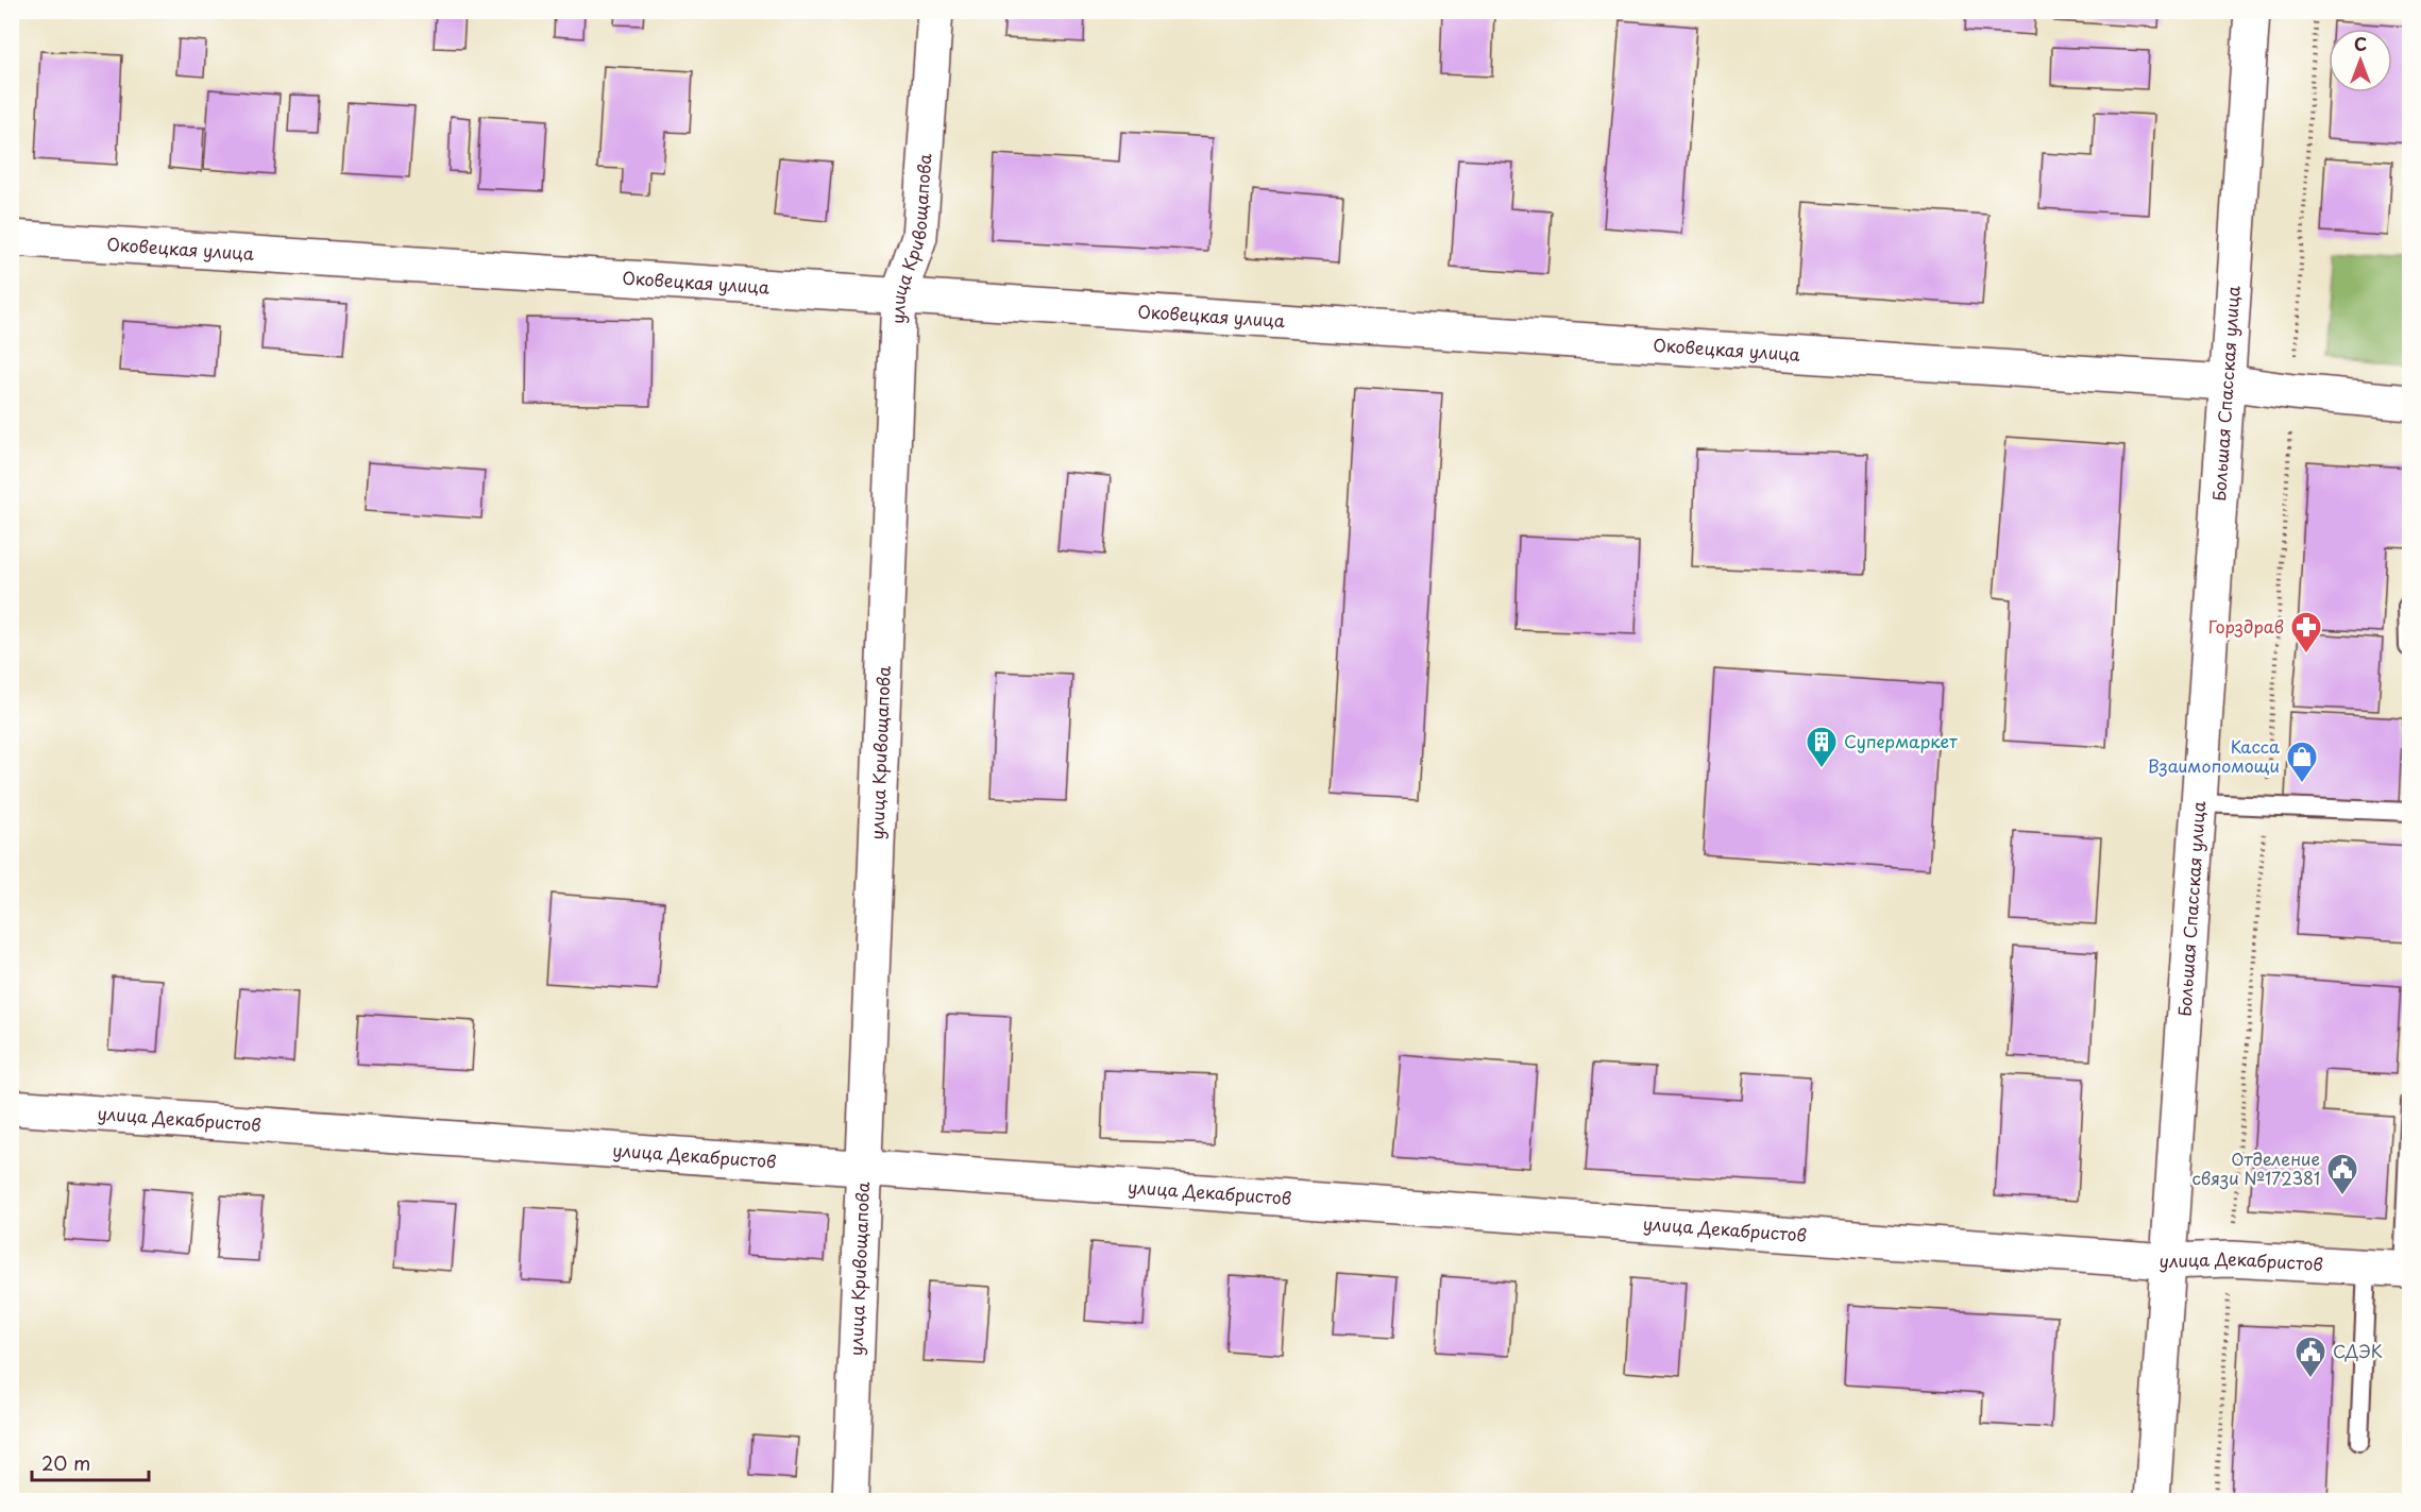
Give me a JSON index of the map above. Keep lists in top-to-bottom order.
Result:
{
  "streets": {
    "street": [
      "улица Кривощапова",
      "Оковецкая улица",
      "Большая Спасская улица",
      "улица Декабристов"
    ]
  },
  "crossings": [
    ["улица Кривощапова", "Оковецкая улица"],
    ["улица Кривощапова", "улица Декабристов"],
    ["Оковецкая улица", "Большая Спасская улица"],
    ["Большая Спасская улица", "улица Декабристов"]
  ],
  "places": {
    "pharmacy": ["Горздрав"],
    "building": ["Супермаркет"],
    "shop": ["Касса Взаимопомощи"],
    "public building": ["Отделение связи №172381", "СДЭК"]
  },
  "scale_bar": "20 m",
  "north": "top"
}
